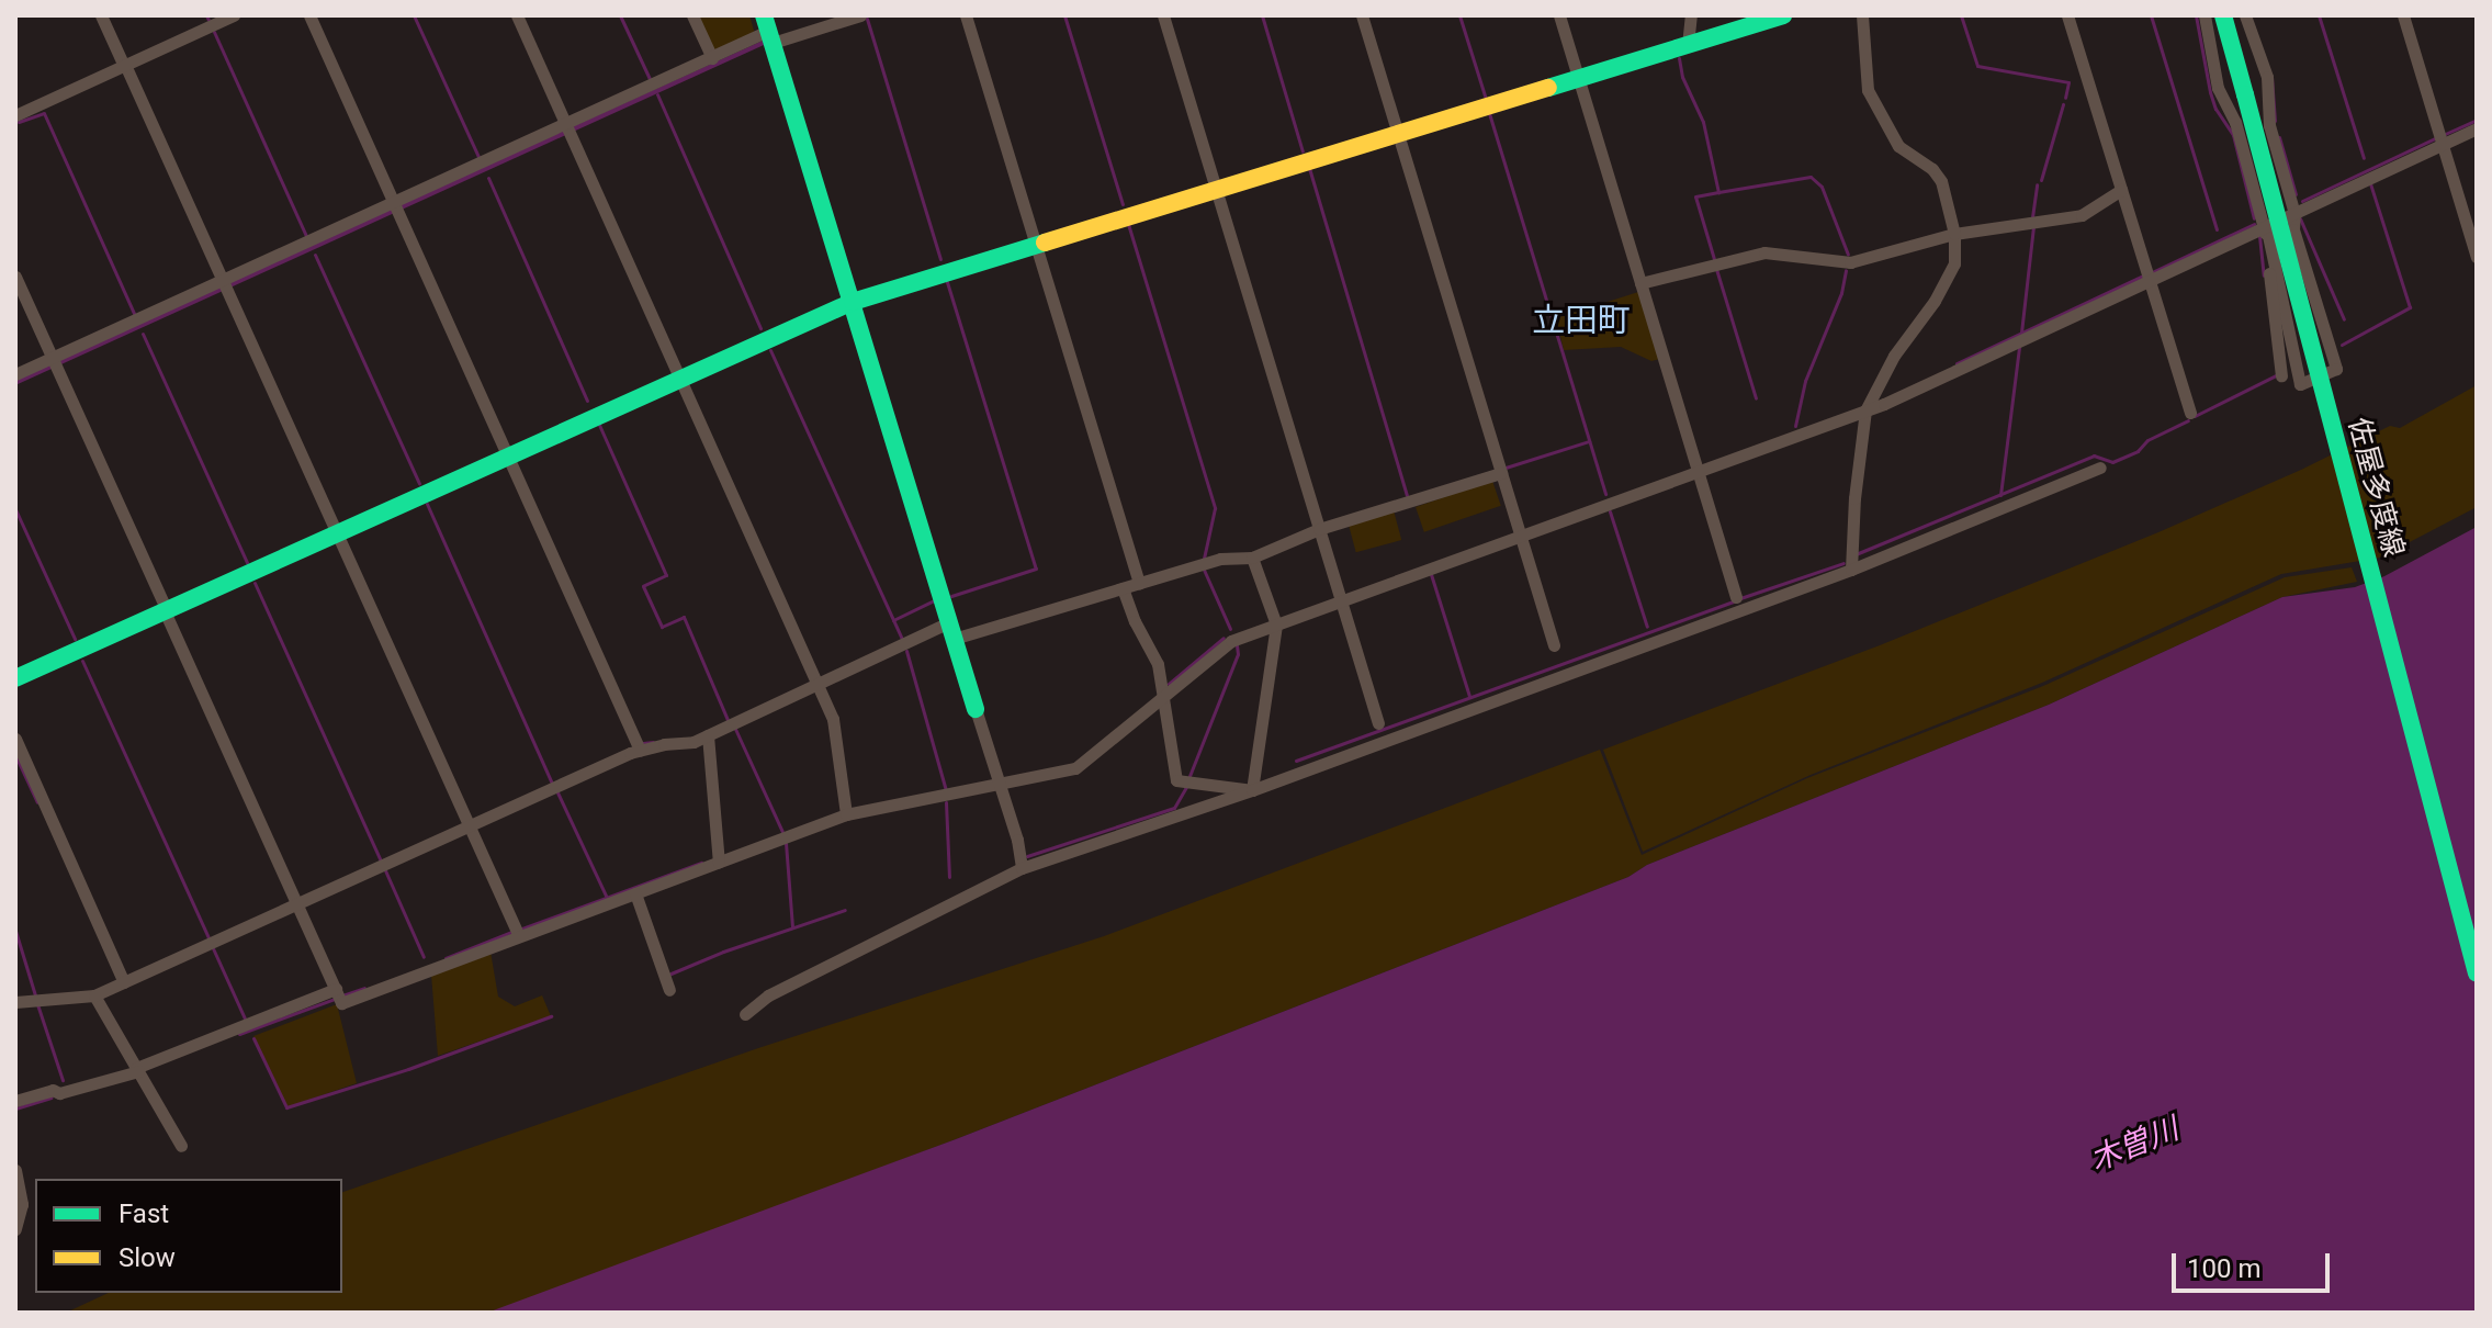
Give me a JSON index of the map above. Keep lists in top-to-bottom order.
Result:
{
  "streets": {
    "street": ["佐屋多度線"]
  },
  "districts": ["立田町"],
  "water": ["木曽川"],
  "legend": ["Fast", "Slow"],
  "scale_bar": "100 m"
}
